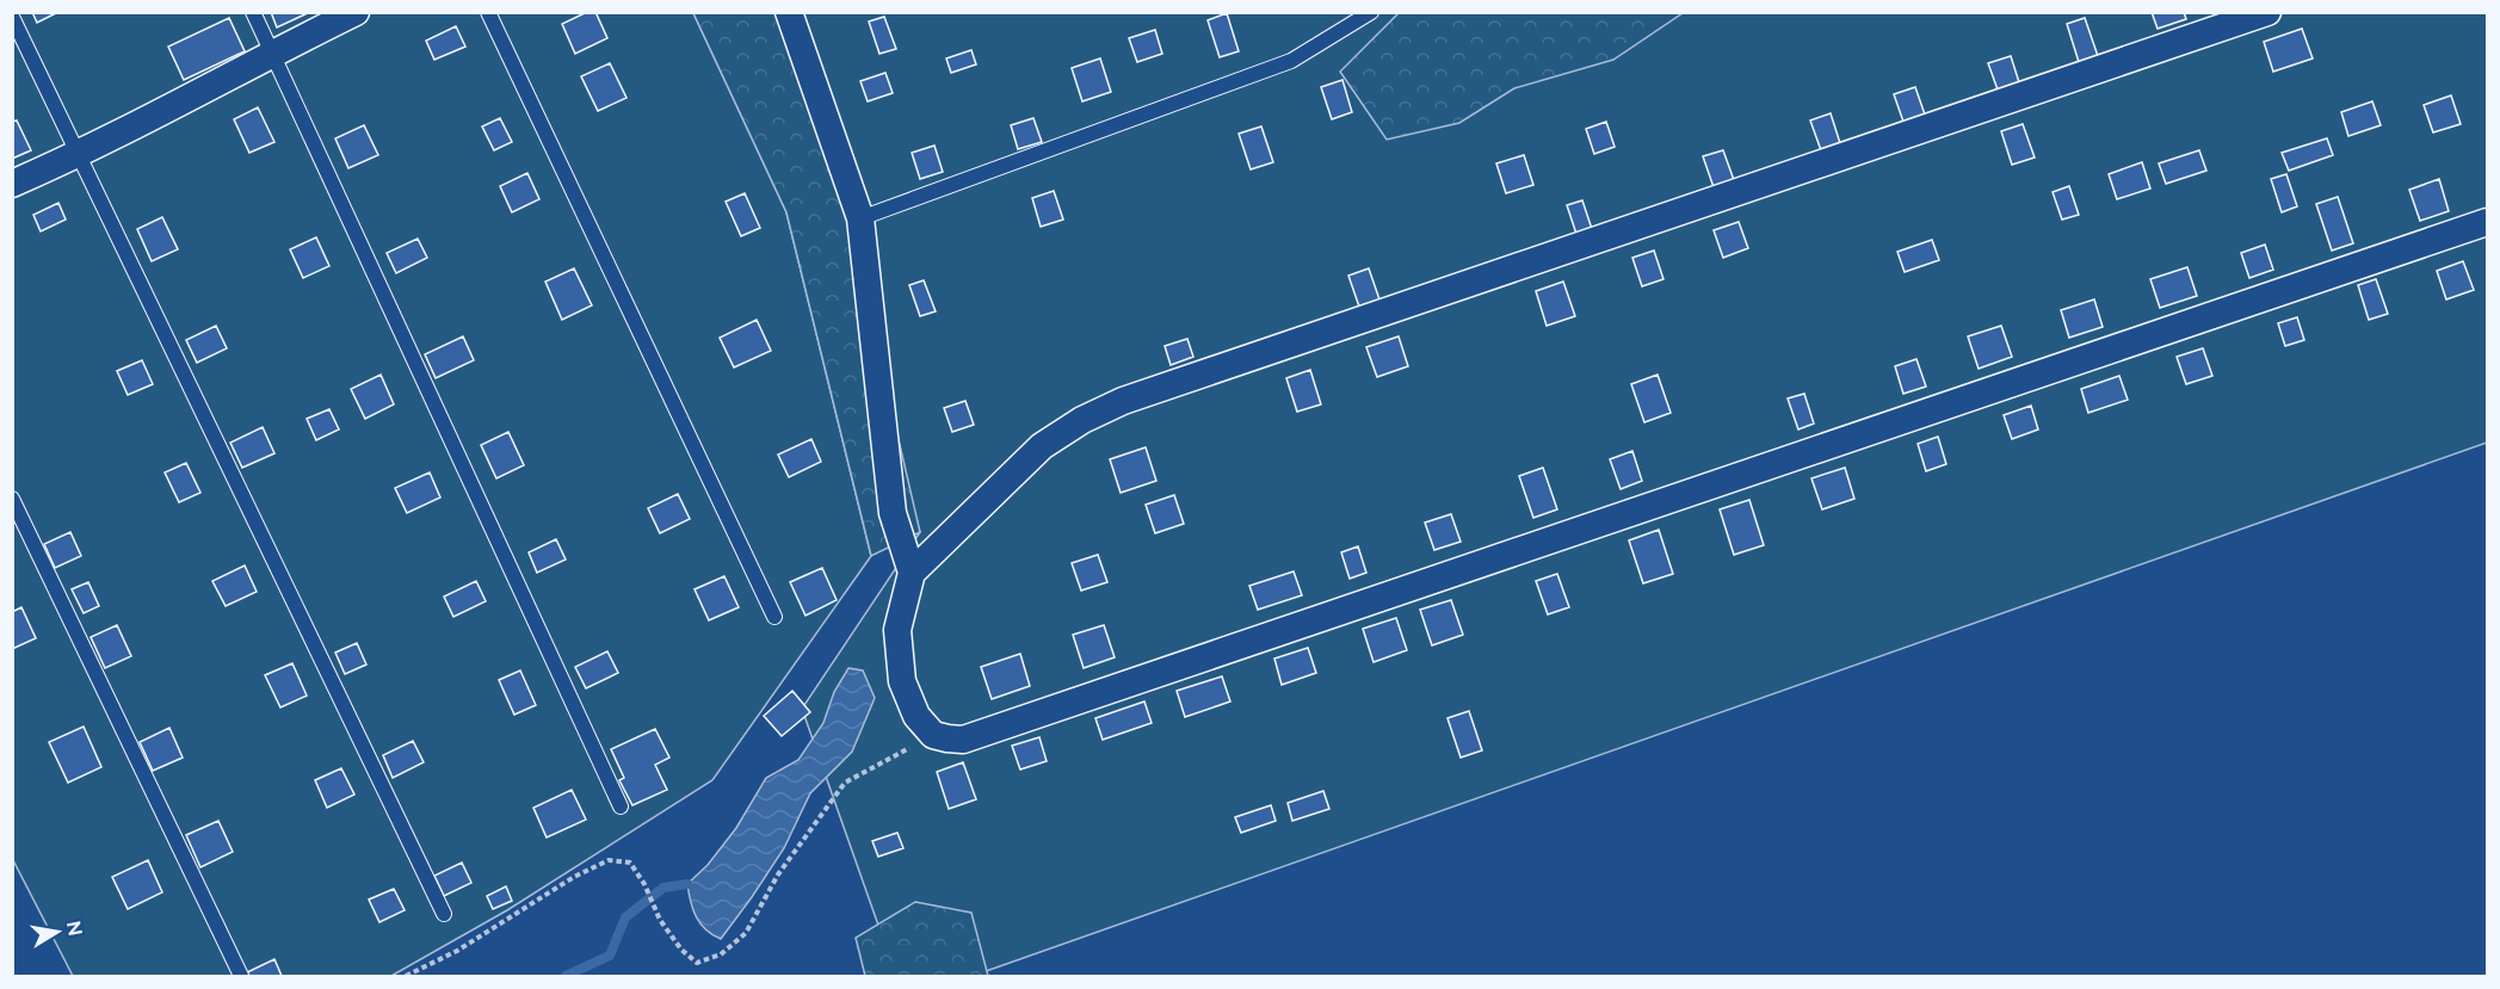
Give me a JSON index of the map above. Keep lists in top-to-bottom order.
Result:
{
  "north": "right"
}
